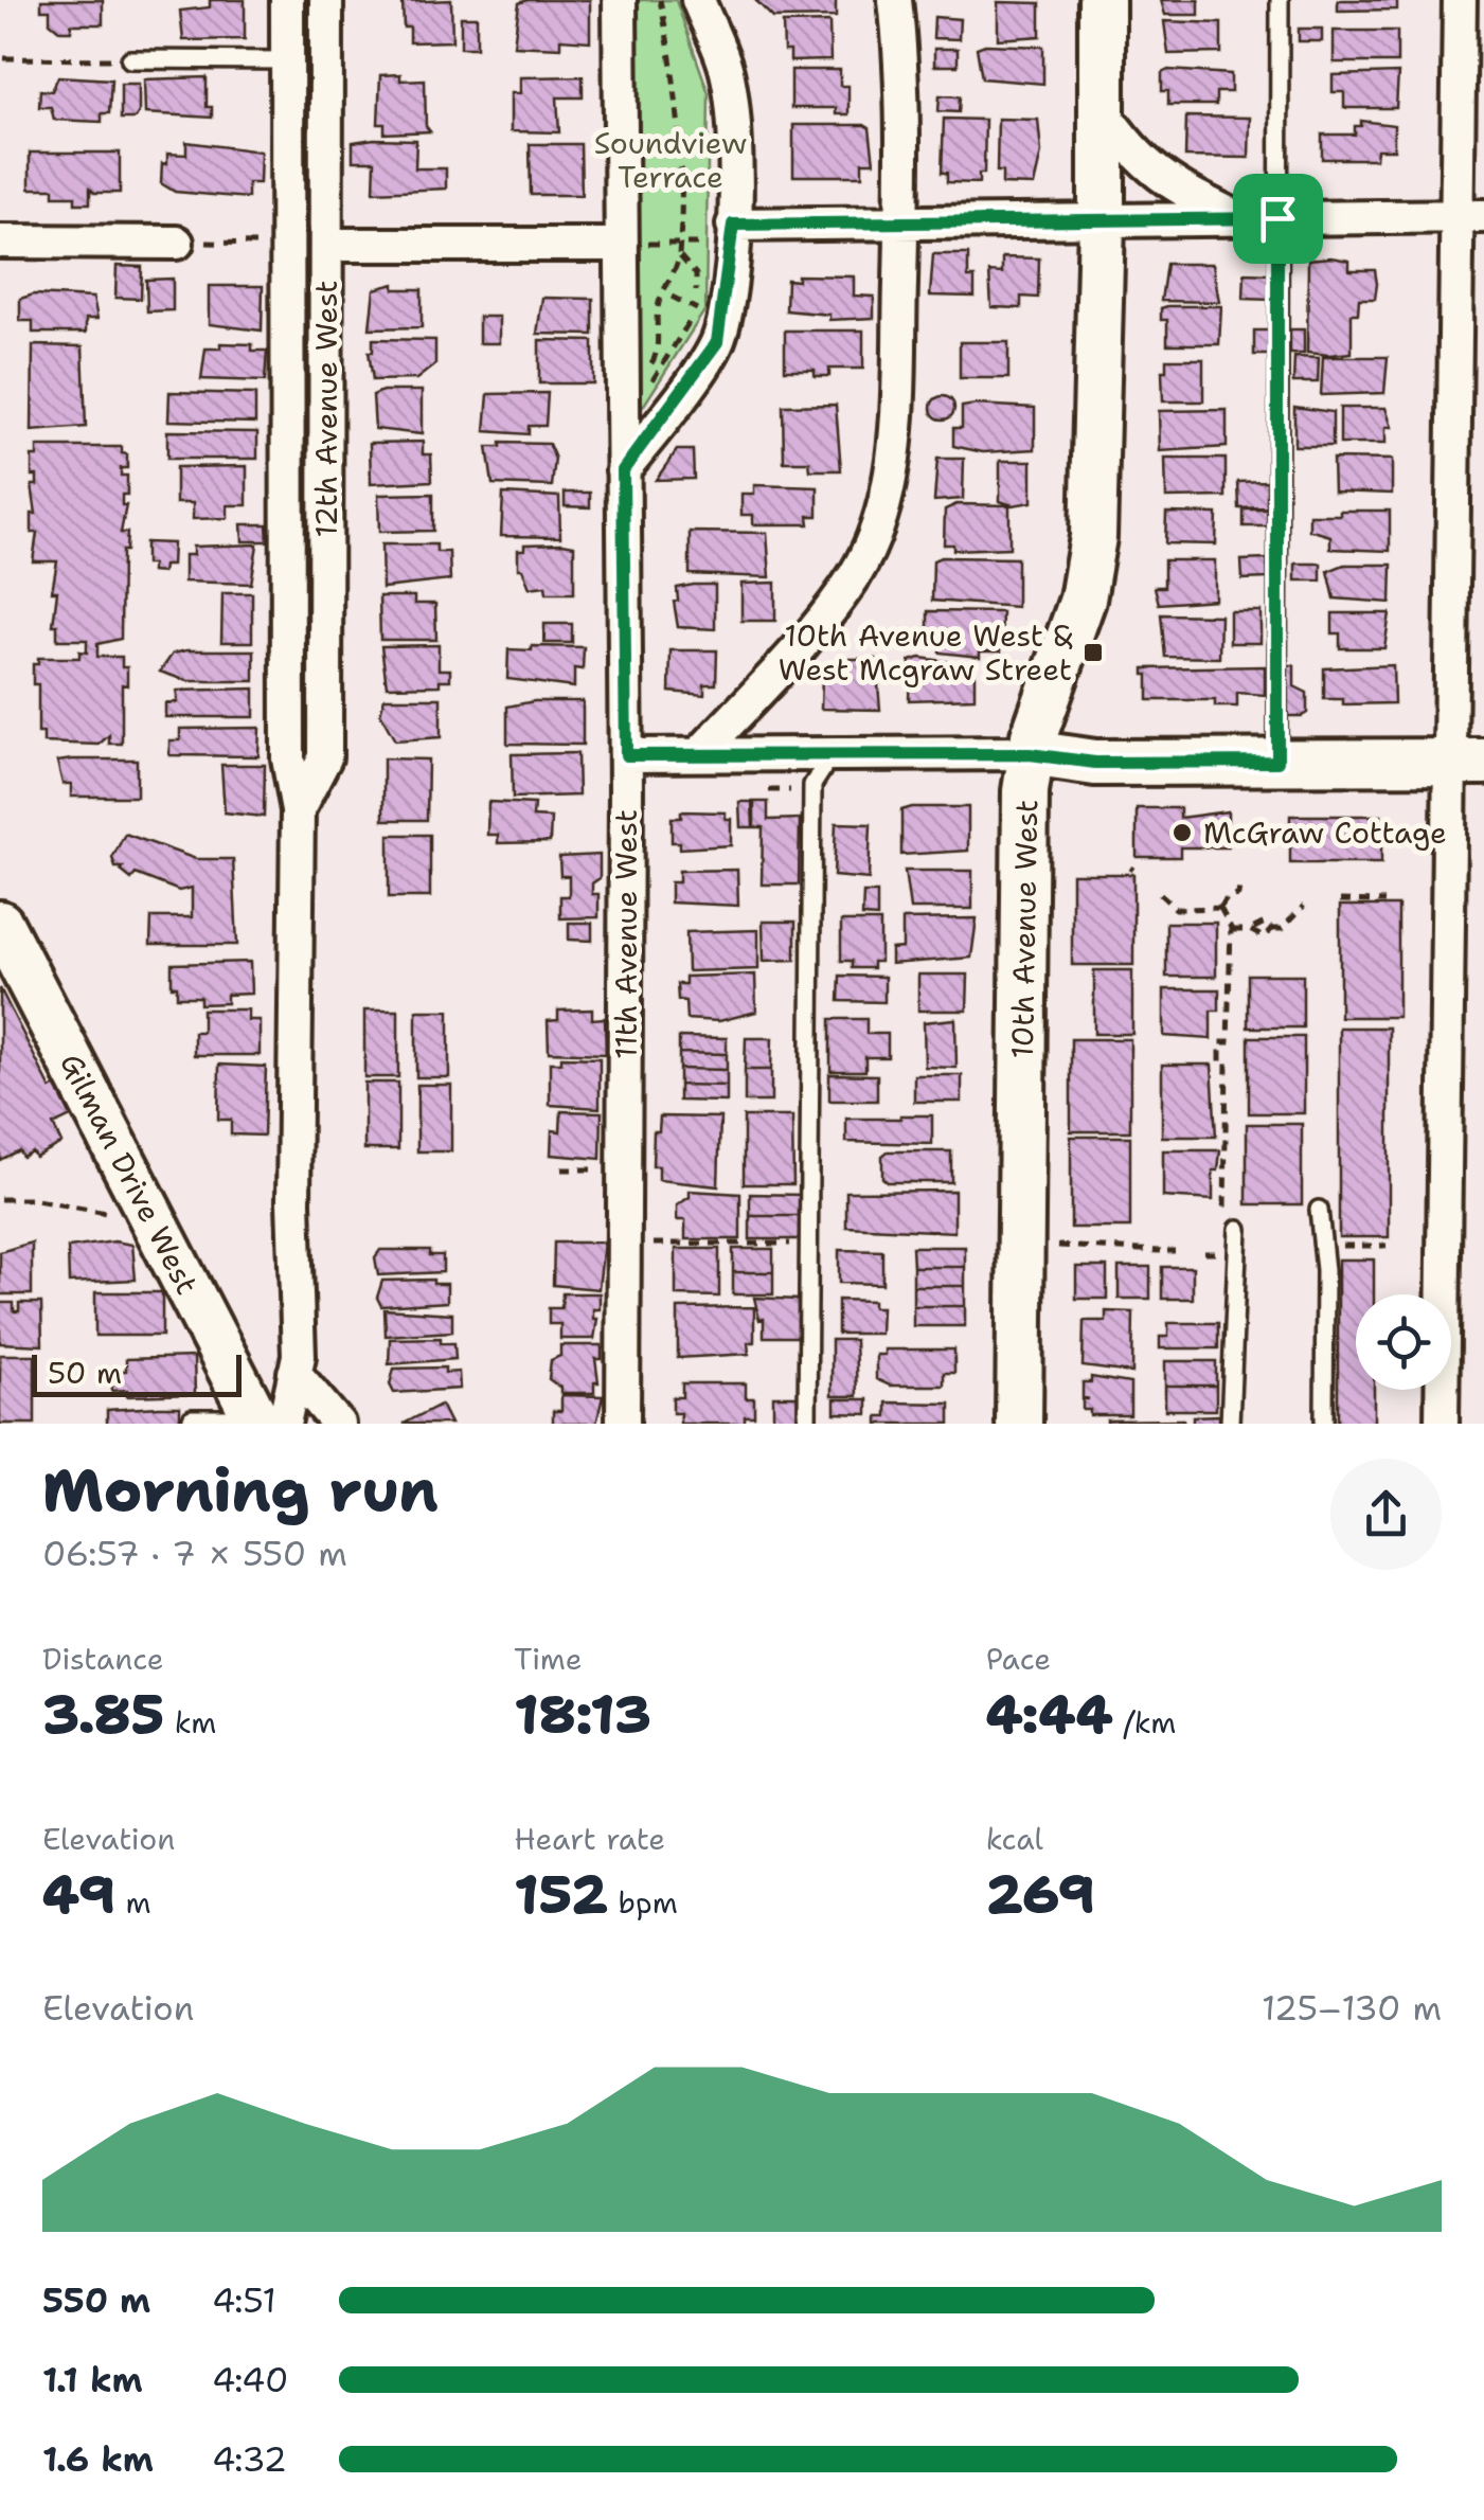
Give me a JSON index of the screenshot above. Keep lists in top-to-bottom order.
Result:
{
  "streets": {
    "street": [
      "12th Avenue West",
      "10th Avenue West",
      "11th Avenue West",
      "Gilman Drive West"
    ]
  },
  "crossings": [
    ["12th Avenue West", "Gilman Drive West"]
  ],
  "parks": ["Soundview Terrace"],
  "places": {
    "transit": ["10th Avenue West & West Mcgraw Street"],
    "other": ["McGraw Cottage"]
  },
  "scale_bar": "50 m",
  "page": {
    "scale": "50 m",
    "heading": ["Morning run", "06:57 · 7 × 550 m"],
    "stats": [
      ["Distance", "3.85 km"],
      ["Time", "18:13"],
      ["Pace", "4:44 /km"],
      ["Elevation", "49 m"],
      ["Heart rate", "152 bpm"],
      ["kcal", "269"]
    ],
    "chart": ["Elevation", "125–130 m"],
    "list": [
      {
        "name": "550 m",
        "note": "4:51"
      },
      {
        "name": "1.1 km",
        "note": "4:40"
      },
      {
        "name": "1.6 km",
        "note": "4:32"
      }
    ]
  }
}
